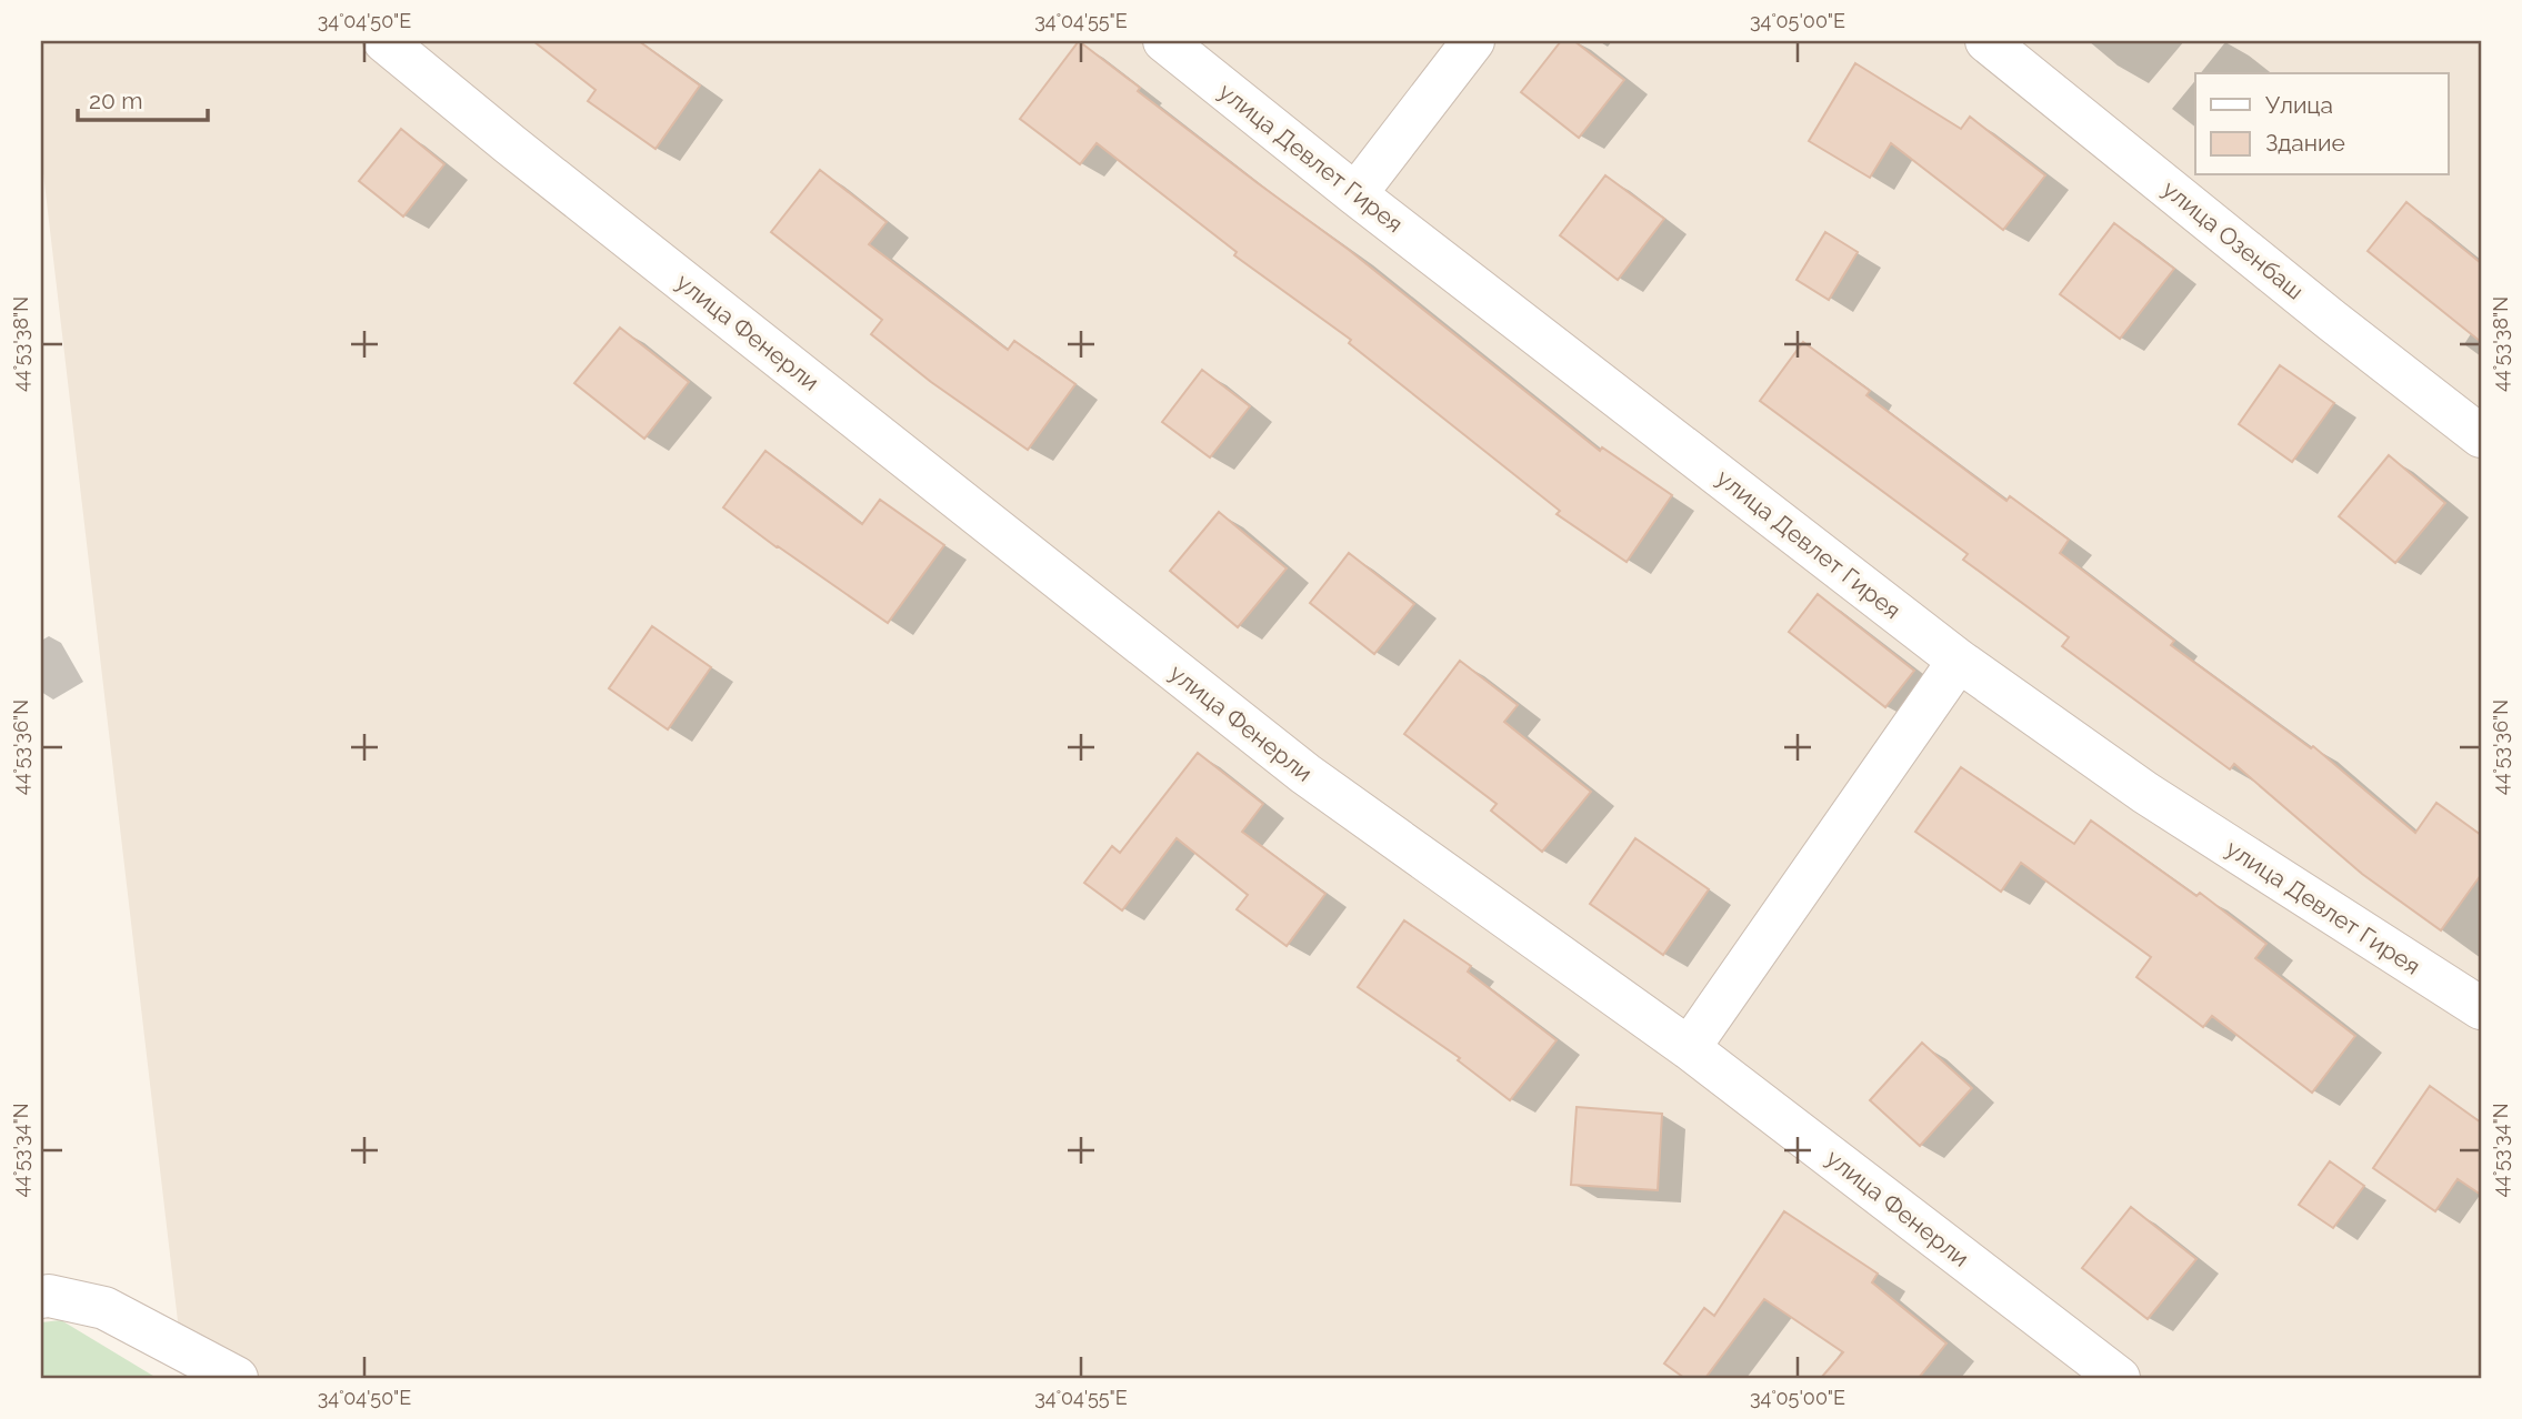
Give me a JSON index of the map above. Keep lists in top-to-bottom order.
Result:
{
  "streets": {
    "street": ["улица Девлет Гирея", "улица Озенбаш", "улица Фенерли"]
  },
  "legend": ["Улица", "Здание"],
  "scale_bar": "20 m",
  "coordinates": [
    "34°04'50\"E",
    "34°04'55\"E",
    "34°05'00\"E",
    "44°53'38\"N",
    "44°53'36\"N",
    "44°53'34\"N"
  ]
}
